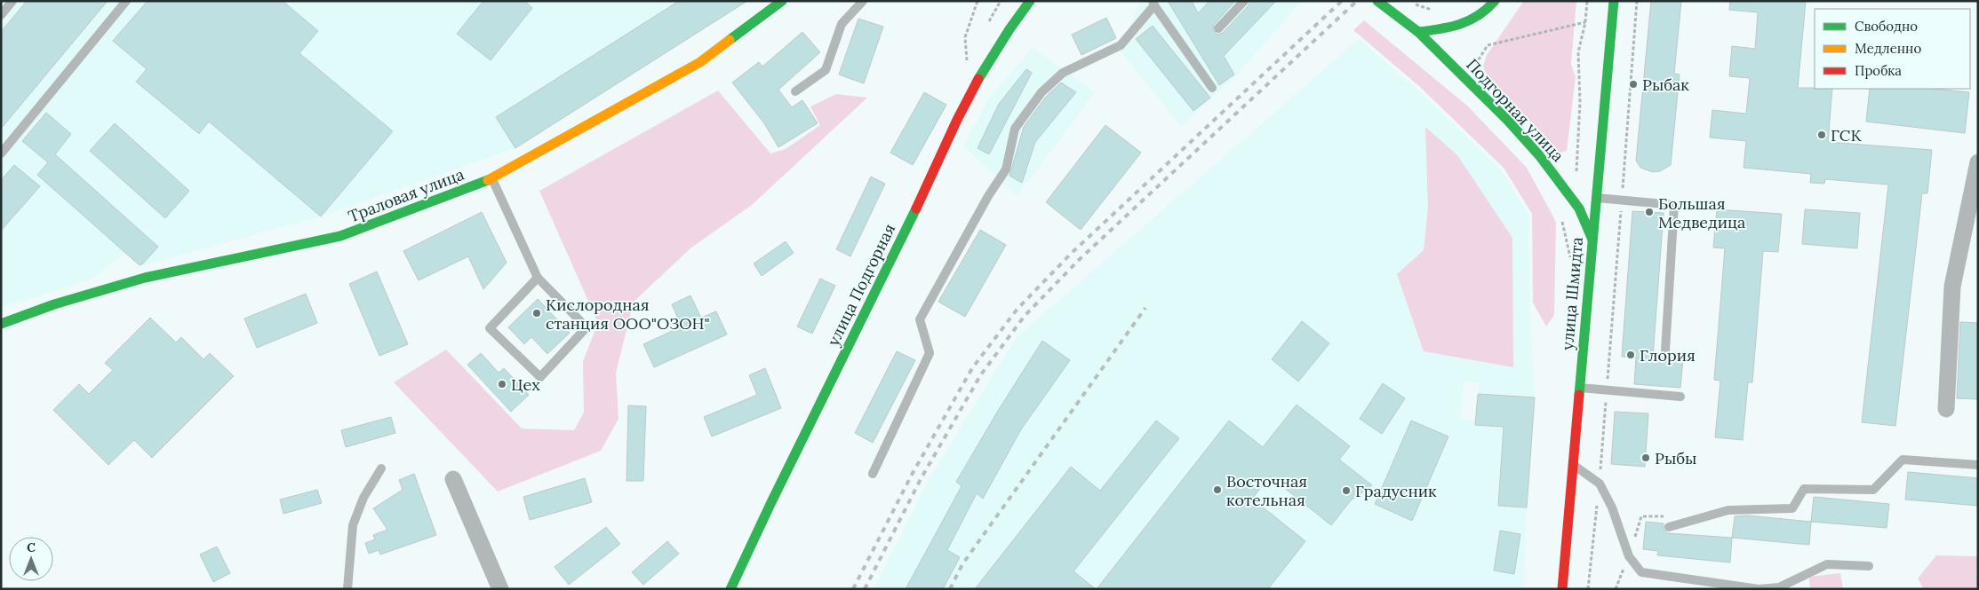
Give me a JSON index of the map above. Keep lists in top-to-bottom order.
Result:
{
  "streets": {
    "main road": [
      "Подгорная улица",
      "Траловая улица",
      "улица Подгорная",
      "улица Шмидта"
    ]
  },
  "crossings": [
    ["Подгорная улица", "улица Шмидта"]
  ],
  "places": [
    "Рыбак",
    "ГСК",
    "Большая Медведица",
    "Кислородная станция ООО\"ОЗОН\"",
    "Глория",
    "Цех",
    "Рыбы",
    "Восточная котельная",
    "Градусник"
  ],
  "legend": ["Свободно", "Медленно", "Пробка"],
  "north": "top"
}
